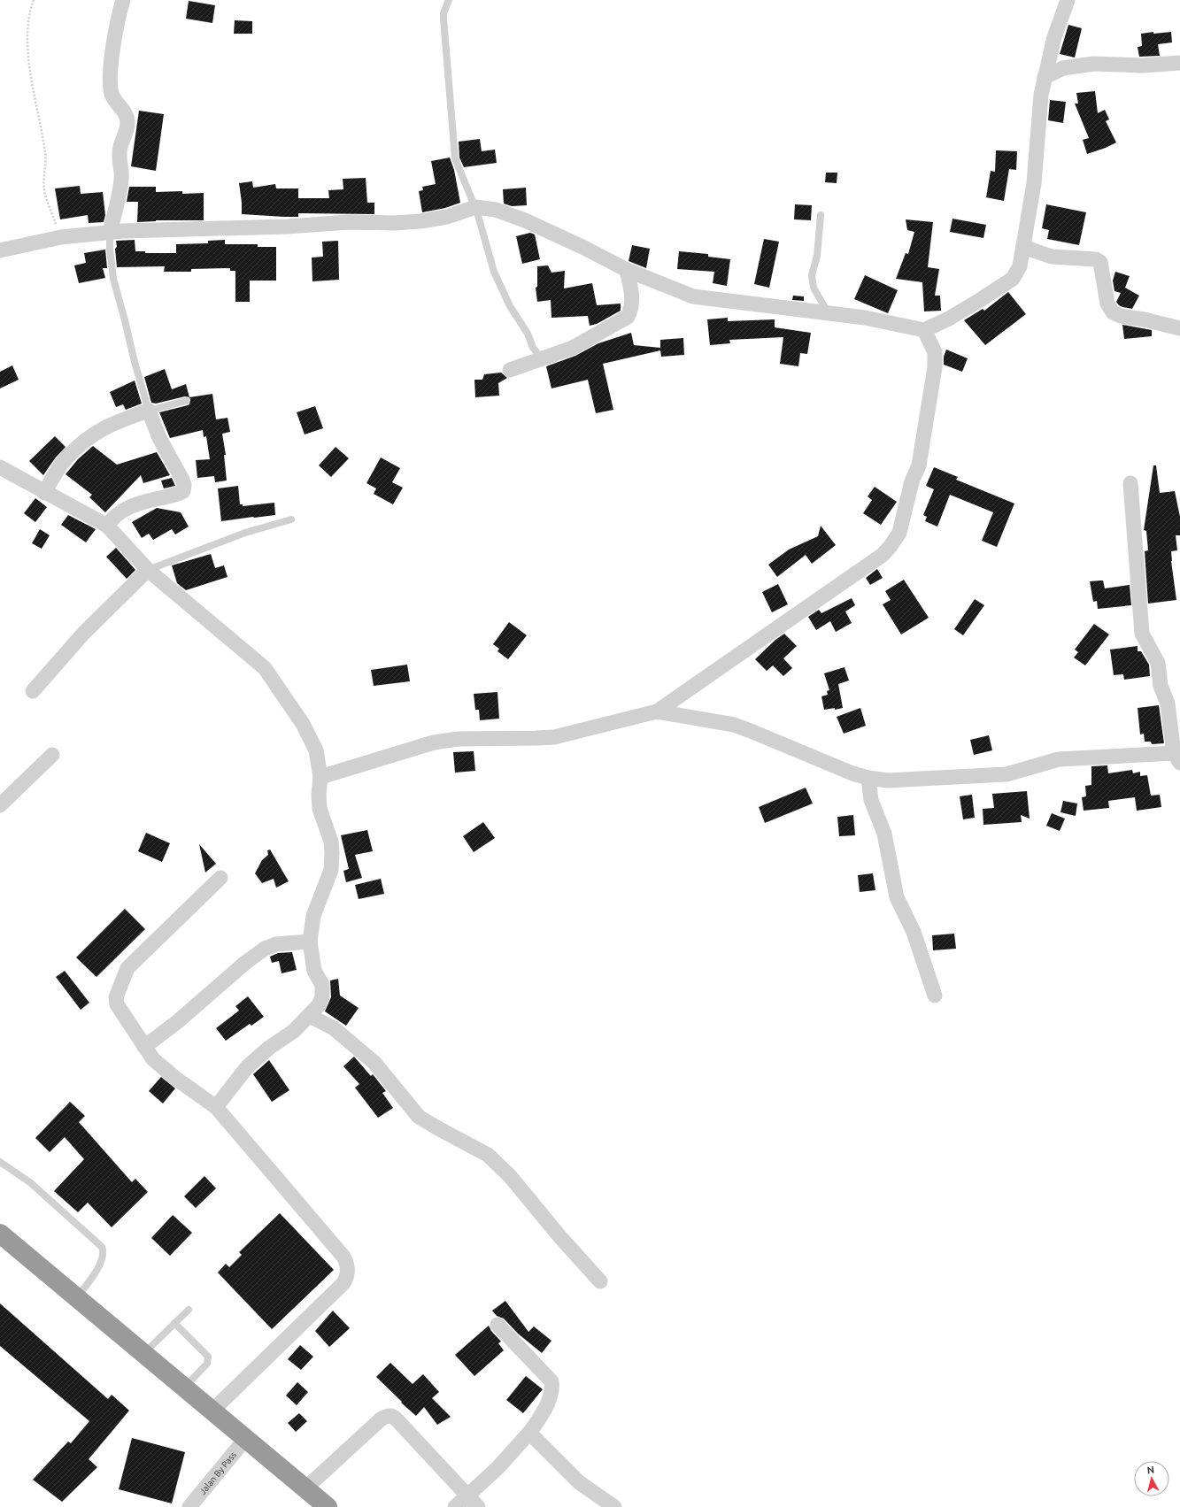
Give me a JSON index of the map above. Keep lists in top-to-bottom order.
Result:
{
  "streets": {
    "street": ["Jalan By Pass"]
  },
  "north": "top"
}
